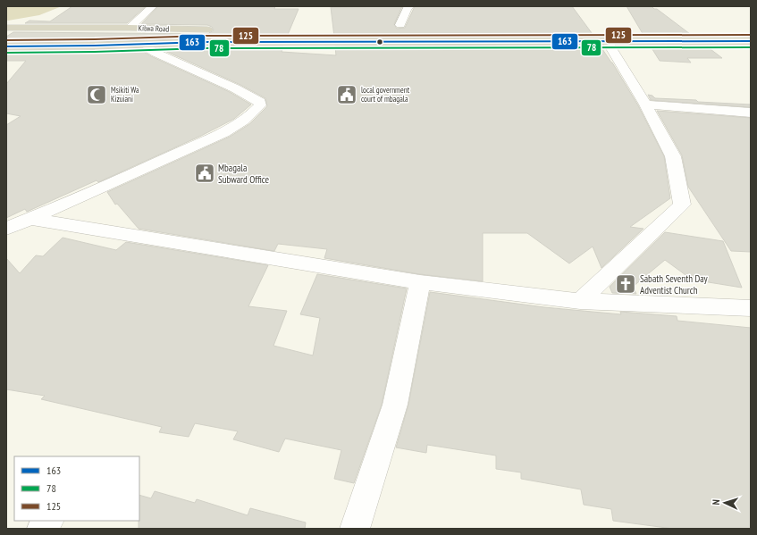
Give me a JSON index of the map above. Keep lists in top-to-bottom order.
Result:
{
  "streets": {
    "highway": ["Kilwa Road"]
  },
  "places": {
    "mosque": ["Msikiti Wa Kizuiani"],
    "public building": ["local government court of mbagala", "Mbagala Subward Office"],
    "church": ["Sabath Seventh Day Adventist Church"]
  },
  "lines": ["transit line 125", "transit line 163", "transit line 78"],
  "legend": ["163", "78", "125"],
  "north": "left"
}
